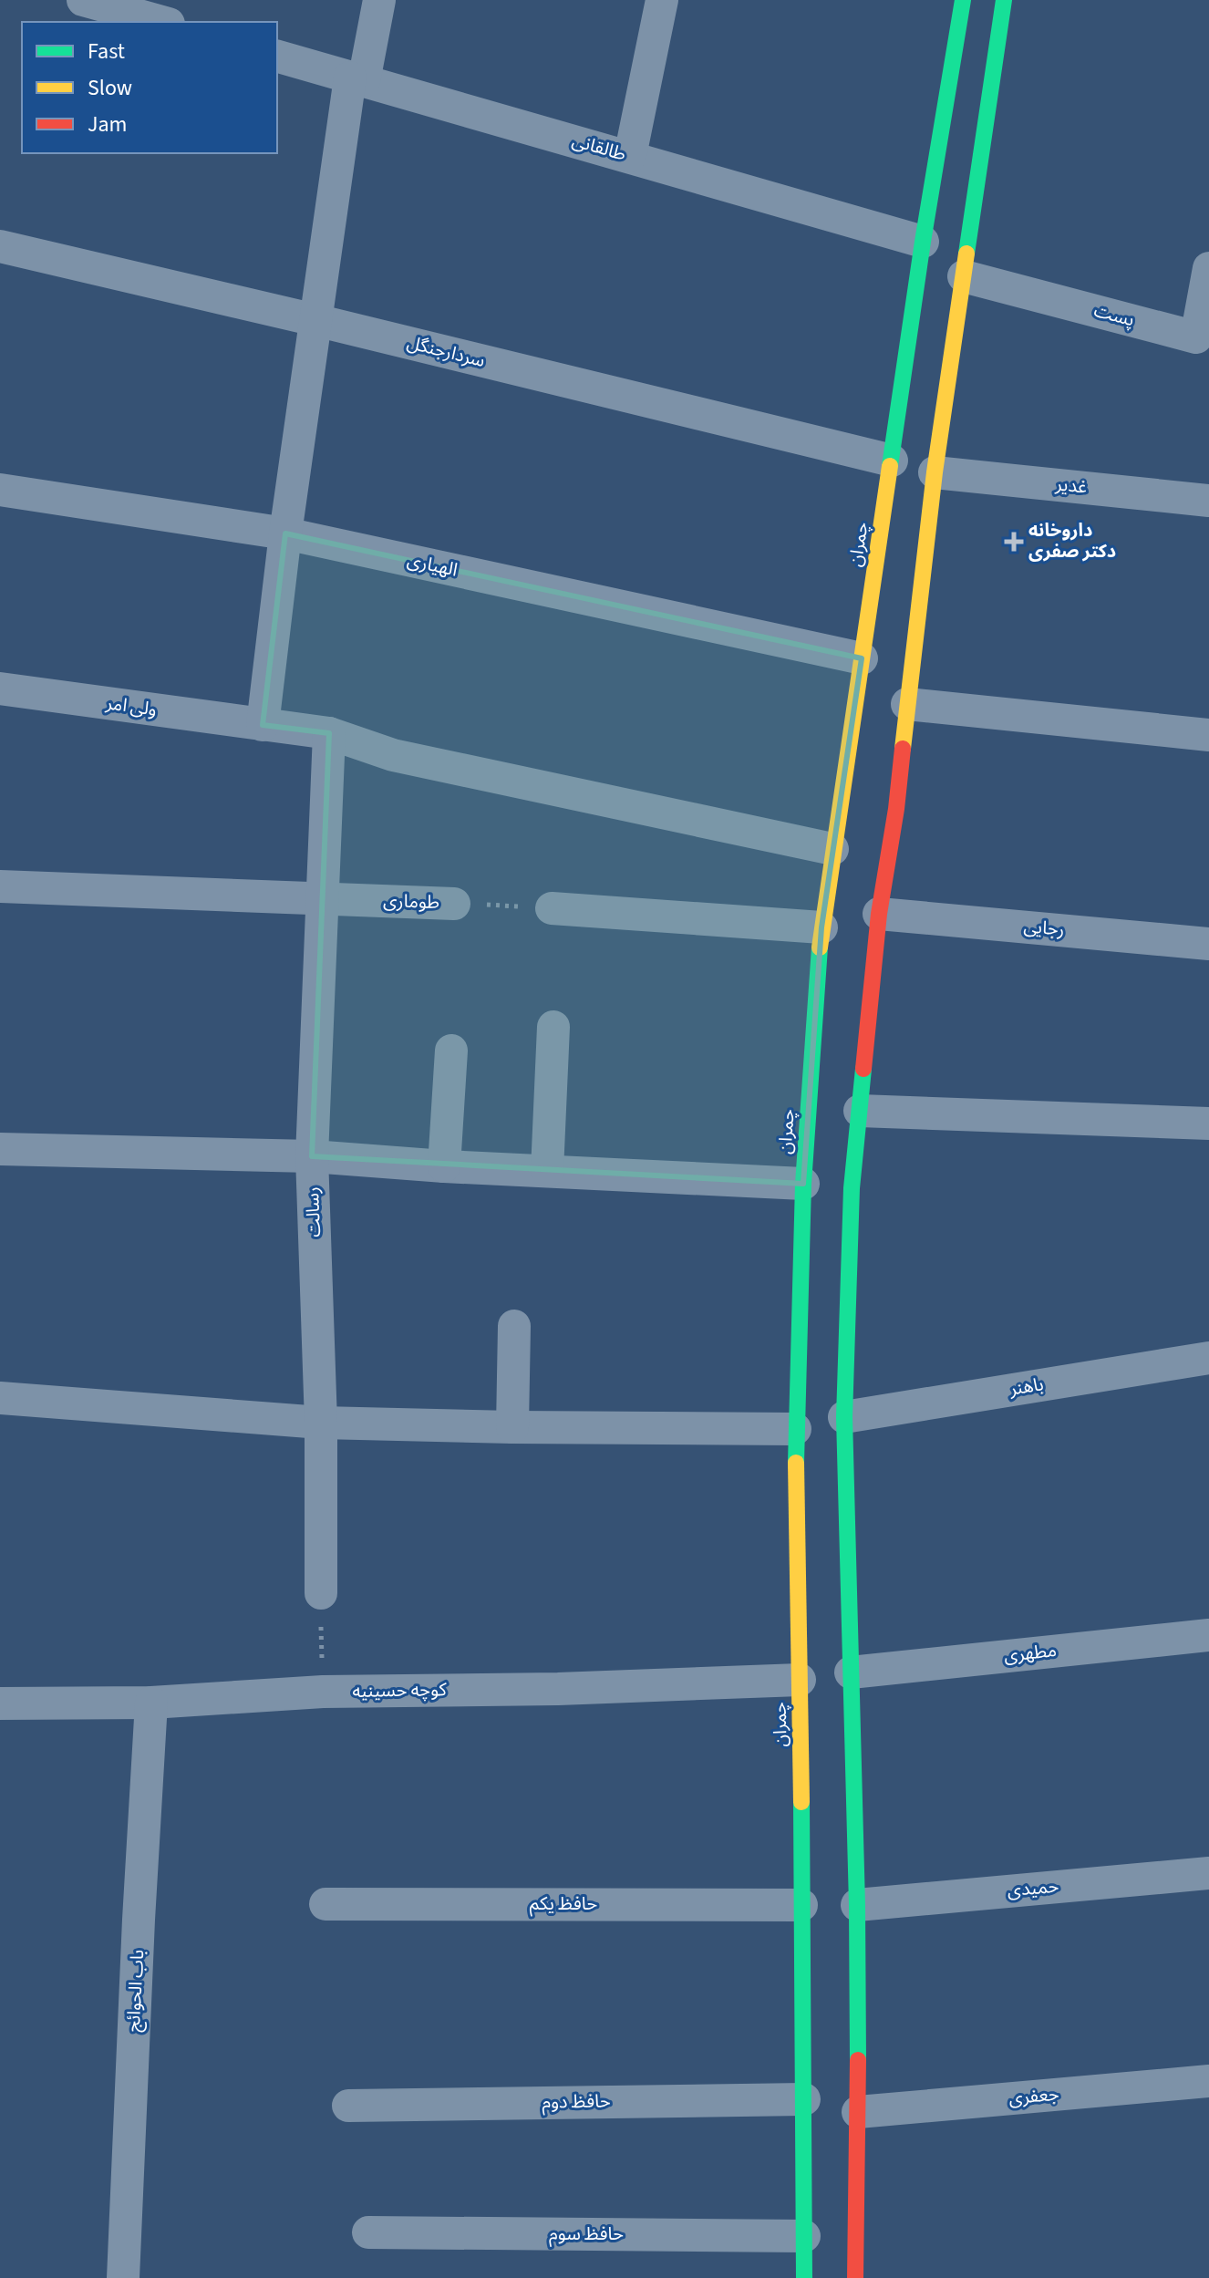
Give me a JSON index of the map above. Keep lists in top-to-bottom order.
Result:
{
  "streets": {
    "main road": ["چمران"],
    "street": [
      "طالقانی",
      "پست",
      "سردارجنگل",
      "غدیر",
      "الهیاری",
      "ولی امر",
      "طوماری",
      "رجایی",
      "رسالت",
      "باهنر",
      "مطهری",
      "کوچه حسینیه",
      "حمیدی",
      "حافظ یکم",
      "باب الحوائج",
      "جعفری",
      "حافظ دوم",
      "حافظ سوم"
    ]
  },
  "crossings": [
    ["طالقانی", "چمران"],
    ["سردارجنگل", "چمران"],
    ["چمران", "الهیاری"],
    ["چمران", "ولی امر"],
    ["چمران", "کوچه حسینیه"],
    ["چمران", "حافظ یکم"],
    ["چمران", "حافظ دوم"],
    ["چمران", "حافظ سوم"],
    ["ولی امر", "رسالت"],
    ["طوماری", "رسالت"],
    ["کوچه حسینیه", "باب الحوائج"]
  ],
  "places": {
    "health": ["داروخانه دکتر صفری"]
  },
  "legend": ["Fast", "Slow", "Jam"]
}
